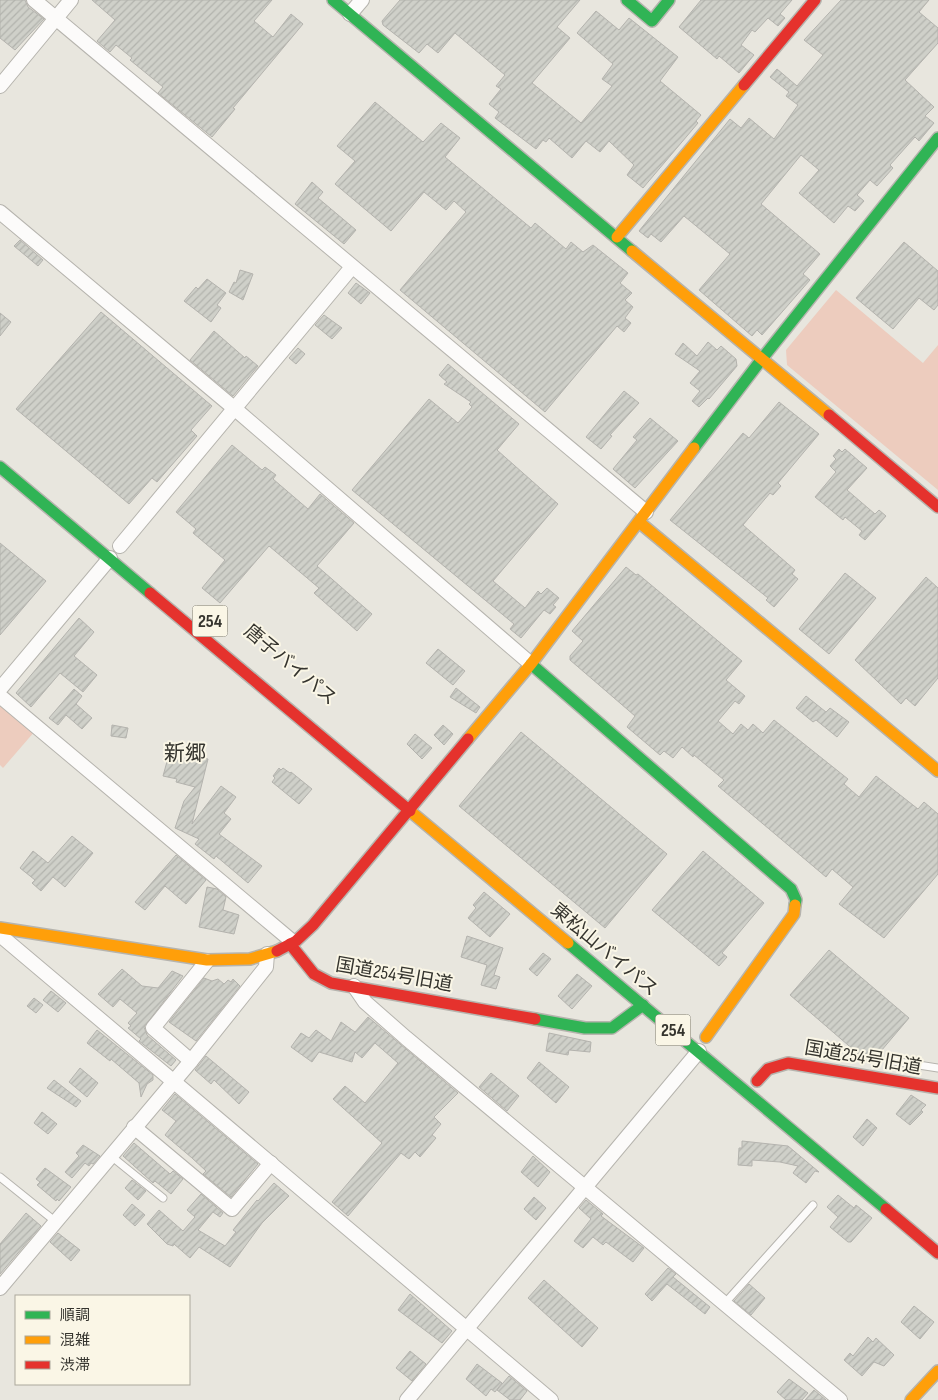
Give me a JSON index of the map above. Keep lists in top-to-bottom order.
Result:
{
  "streets": {
    "main road": [
      "254",
      "唐子バイパス",
      "東松山バイパス",
      "国道254号旧道"
    ]
  },
  "crossings": [
    ["唐子バイパス", "東松山バイパス"],
    ["東松山バイパス", "国道254号旧道"]
  ],
  "districts": ["新郷"],
  "legend": ["順調", "混雑", "渋滞"]
}
